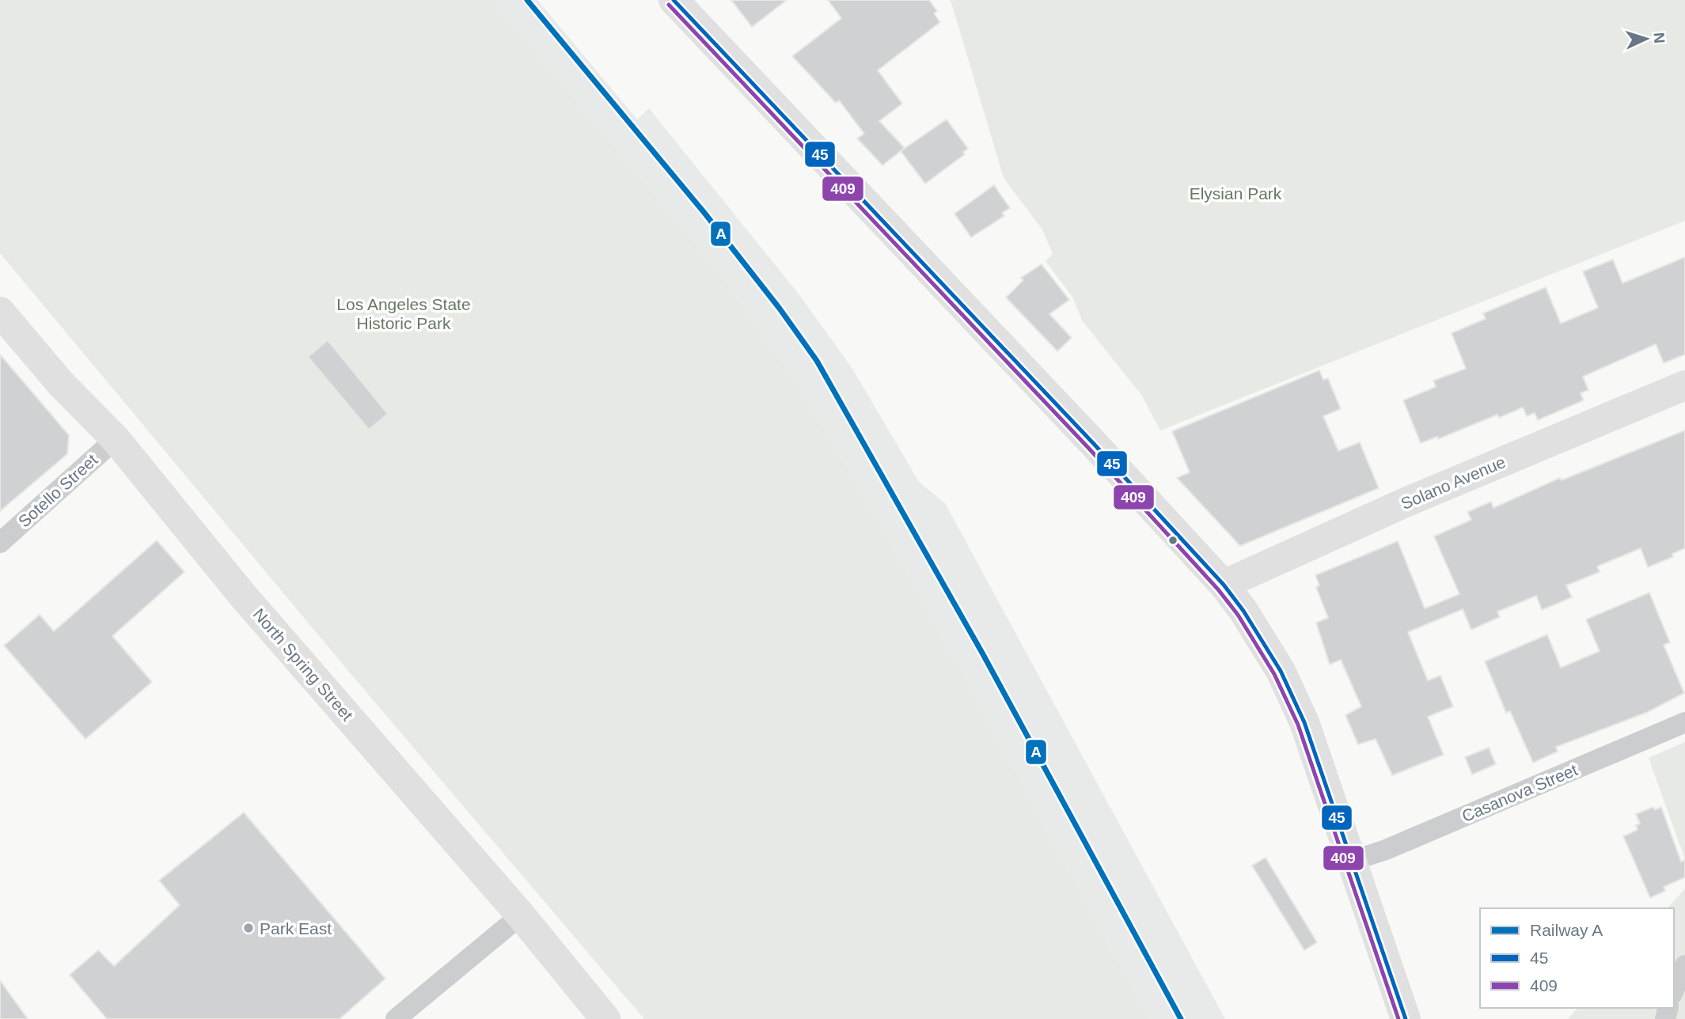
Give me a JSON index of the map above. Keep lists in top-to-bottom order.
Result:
{
  "streets": {
    "main road": ["Solano Avenue", "North Spring Street"],
    "street": ["Sotello Street", "Casanova Street"]
  },
  "crossings": [
    ["Sotello Street", "North Spring Street"]
  ],
  "parks": ["Elysian Park", "Los Angeles State Historic Park"],
  "places": ["Park East"],
  "lines": ["rail line A", "transit line 45", "transit line 409"],
  "legend": ["Railway A", "45", "409"],
  "north": "right"
}
